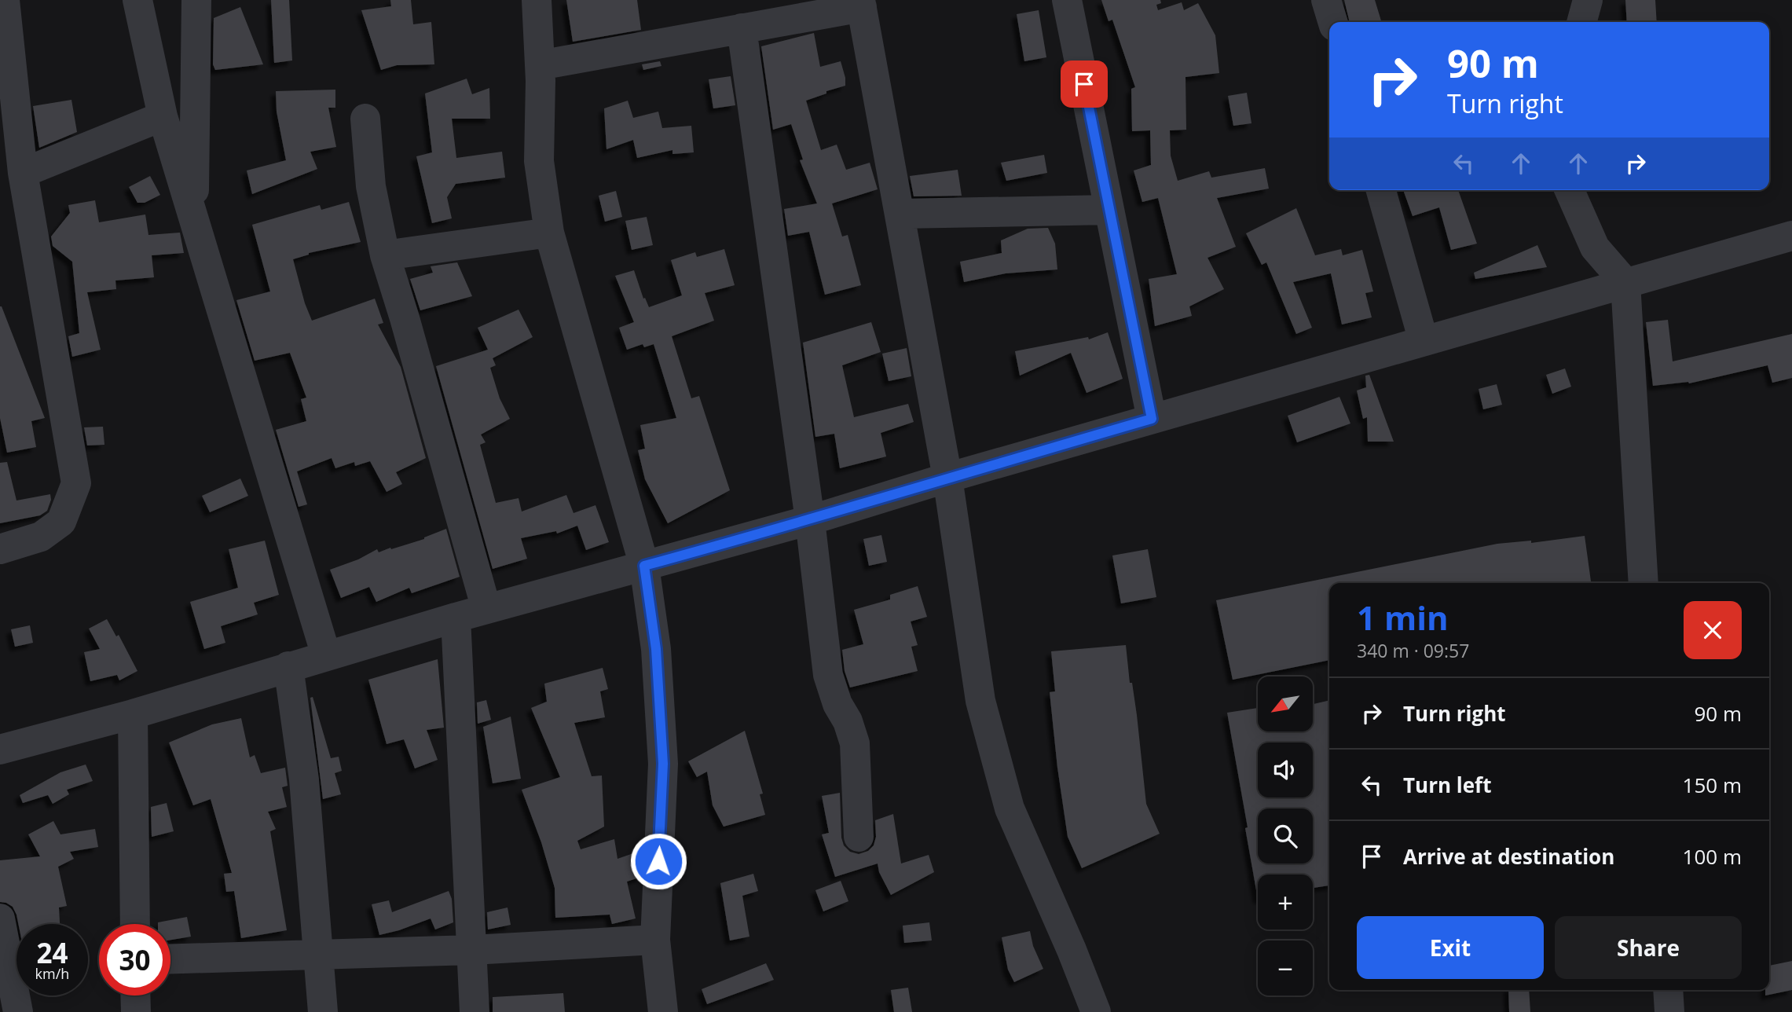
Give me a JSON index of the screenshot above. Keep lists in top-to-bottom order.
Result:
{
  "north": "bottom left",
  "page": {
    "turn": ["90 m", "Turn right"],
    "heading": ["1 min", "340 m · 09:57"],
    "map_buttons": ["+", "−"],
    "list": [
      {
        "name": "Turn right",
        "value": "90 m"
      },
      {
        "name": "Turn left",
        "value": "150 m"
      },
      {
        "name": "Arrive at destination",
        "value": "100 m"
      }
    ],
    "buttons": ["Exit", "Share"],
    "speed": "24 km/h",
    "limit": "30"
  }
}
